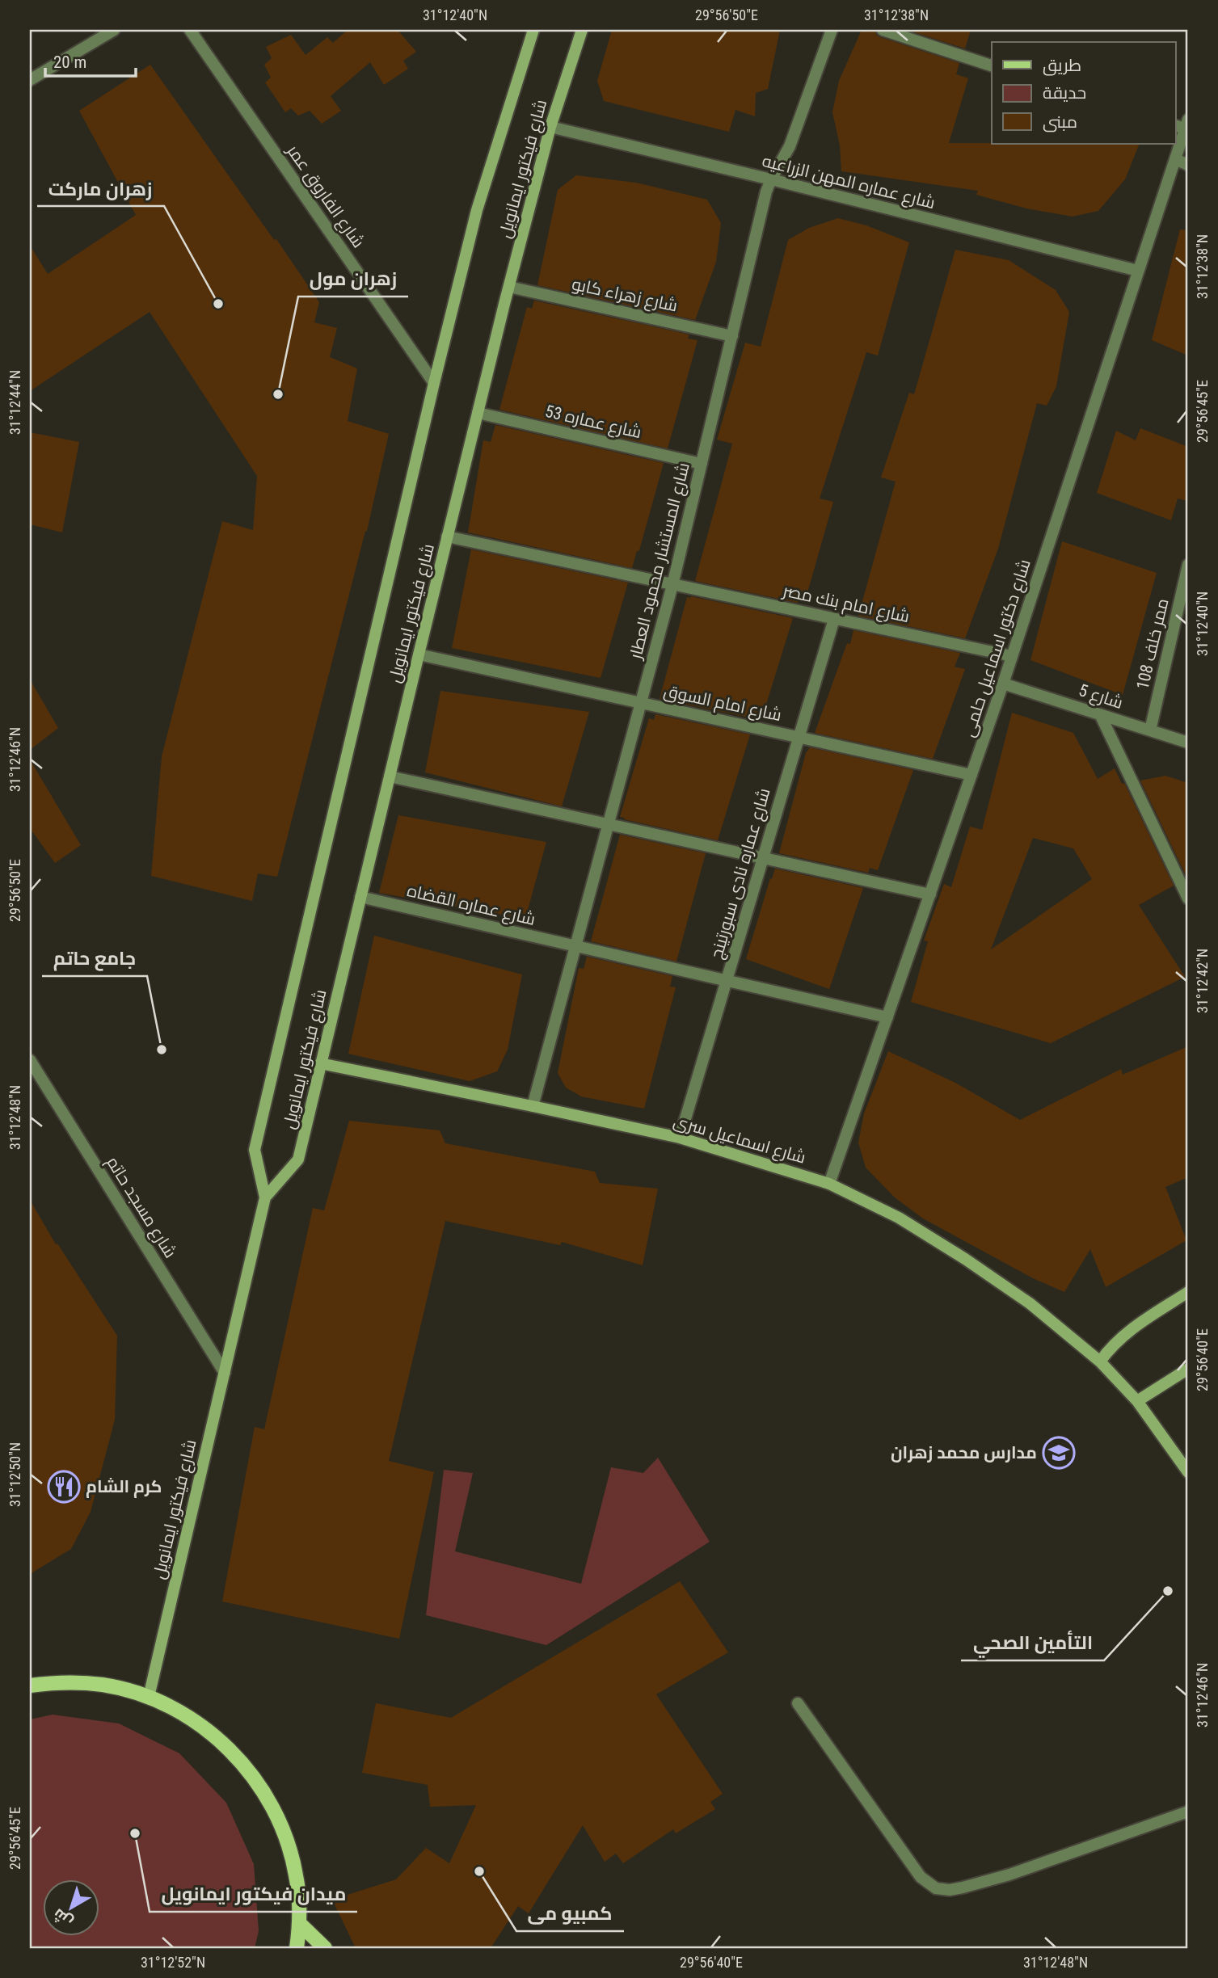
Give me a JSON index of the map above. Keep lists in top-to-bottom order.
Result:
{
  "streets": {
    "main road": ["شارع فيكتور ايمانويل", "شارع اسماعيل سرى"],
    "street": [
      "شارع عماره المهن الزراعيه",
      "شارع الفاروق عمر",
      "شارع زهراء كابو",
      "شارع عماره 53",
      "شارع المستشار محمود العطار",
      "شارع امام بنك مصر",
      "ممر خلف 108",
      "شارع دكتور اسماعيل حلمى",
      "شارع 5",
      "شارع امام السوق",
      "شارع عماره نادى سبورتينج",
      "شارع عماره القضاه",
      "شارع مسجد حاتم"
    ]
  },
  "crossings": [
    ["شارع فيكتور ايمانويل", "شارع عماره المهن الزراعيه"],
    ["شارع فيكتور ايمانويل", "شارع الفاروق عمر"],
    ["شارع فيكتور ايمانويل", "شارع زهراء كابو"],
    ["شارع فيكتور ايمانويل", "شارع عماره 53"],
    ["شارع فيكتور ايمانويل", "شارع امام بنك مصر"],
    ["شارع فيكتور ايمانويل", "شارع امام السوق"],
    ["شارع فيكتور ايمانويل", "شارع عماره القضاه"],
    ["شارع فيكتور ايمانويل", "شارع اسماعيل سرى"],
    ["شارع فيكتور ايمانويل", "شارع مسجد حاتم"],
    ["شارع عماره المهن الزراعيه", "شارع المستشار محمود العطار"],
    ["شارع عماره المهن الزراعيه", "شارع دكتور اسماعيل حلمى"],
    ["شارع زهراء كابو", "شارع المستشار محمود العطار"],
    ["شارع عماره 53", "شارع المستشار محمود العطار"],
    ["شارع المستشار محمود العطار", "شارع امام بنك مصر"],
    ["شارع المستشار محمود العطار", "شارع امام السوق"],
    ["شارع المستشار محمود العطار", "شارع عماره القضاه"],
    ["شارع المستشار محمود العطار", "شارع اسماعيل سرى"],
    ["شارع امام بنك مصر", "شارع دكتور اسماعيل حلمى"],
    ["شارع امام بنك مصر", "شارع عماره نادى سبورتينج"],
    ["ممر خلف 108", "شارع 5"],
    ["شارع دكتور اسماعيل حلمى", "شارع 5"],
    ["شارع دكتور اسماعيل حلمى", "شارع امام السوق"],
    ["شارع دكتور اسماعيل حلمى", "شارع عماره القضاه"],
    ["شارع دكتور اسماعيل حلمى", "شارع اسماعيل سرى"],
    ["شارع امام السوق", "شارع عماره نادى سبورتينج"],
    ["شارع عماره نادى سبورتينج", "شارع عماره القضاه"],
    ["شارع عماره نادى سبورتينج", "شارع اسماعيل سرى"]
  ],
  "places": {
    "other": [
      "زهران ماركت",
      "زهران مول",
      "جامع حاتم",
      "التأمين الصحي",
      "ميدان فيكتور ايمانويل",
      "كمبيو مى"
    ],
    "school or university": ["مدارس محمد زهران"],
    "restaurant": ["كرم الشام"]
  },
  "legend": ["طريق", "حديقة", "مبنى"],
  "scale_bar": "20 m",
  "north": "bottom left",
  "coordinates": [
    "31°12'40\"N",
    "29°56'50\"E",
    "31°12'38\"N",
    "31°12'44\"N",
    "29°56'45\"E",
    "31°12'46\"N",
    "31°12'42\"N",
    "31°12'48\"N",
    "29°56'40\"E",
    "31°12'50\"N",
    "31°12'52\"N"
  ]
}
